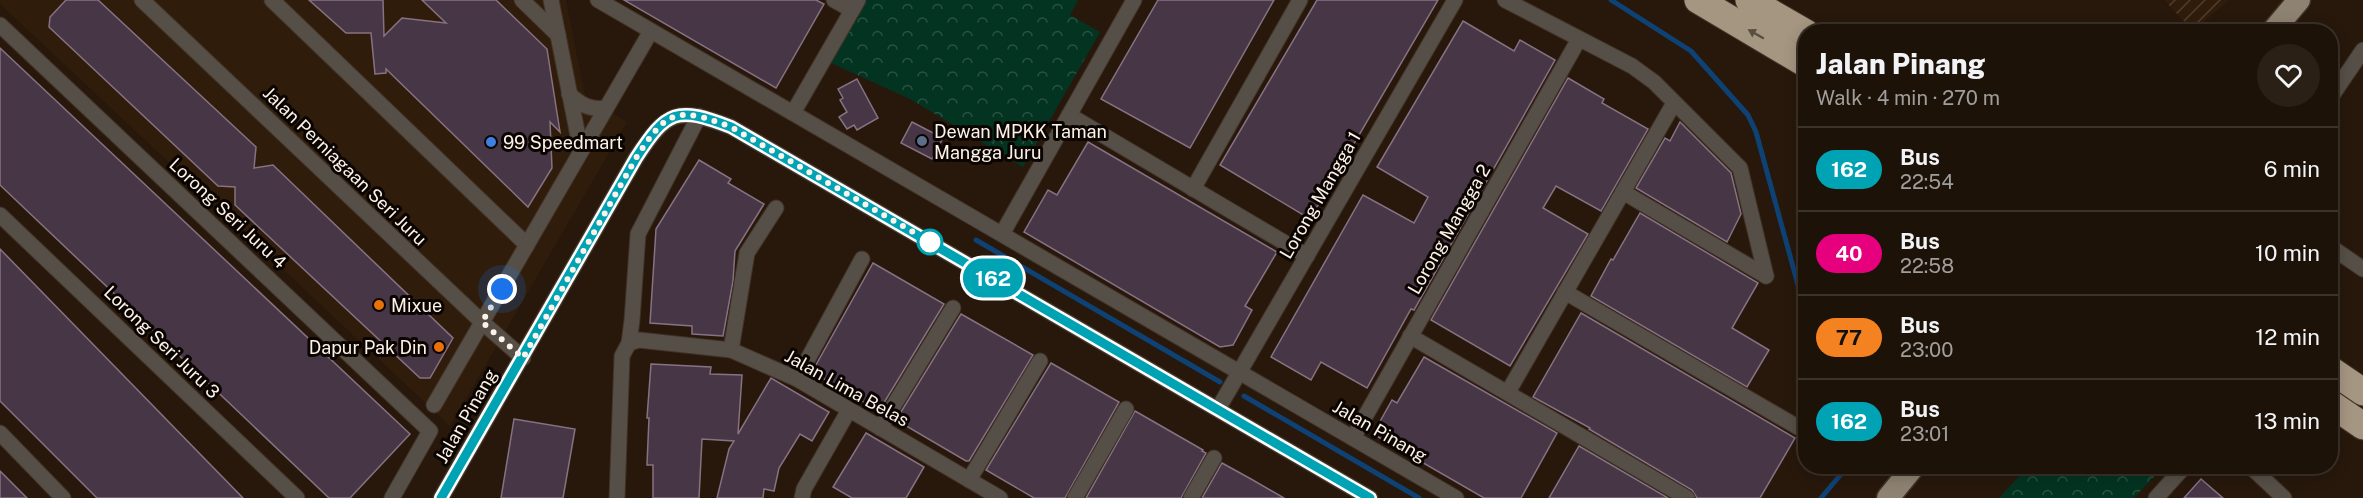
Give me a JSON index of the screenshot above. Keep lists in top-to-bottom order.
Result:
{
  "streets": {
    "street": [
      "Jalan Perniagaan Seri Juru",
      "Lorong Mangga 1",
      "Lorong Seri Juru 4",
      "Lorong Mangga 2",
      "Lorong Seri Juru 3",
      "Jalan Lima Belas",
      "Jalan Pinang"
    ]
  },
  "crossings": [
    ["Jalan Perniagaan Seri Juru", "Jalan Pinang"],
    ["Lorong Mangga 1", "Jalan Pinang"],
    ["Lorong Mangga 2", "Jalan Pinang"]
  ],
  "places": [
    "Dewan MPKK Taman Mangga Juru",
    "99 Speedmart",
    "Mixue",
    "Dapur Pak Din"
  ],
  "lines": ["bus line 162"],
  "page": {
    "on_map": "162",
    "heading": ["Jalan Pinang", "Walk · 4 min · 270 m"],
    "list": [
      {
        "mark": "162",
        "name": "Bus",
        "note": "22:54",
        "value": "6 min"
      },
      {
        "mark": "40",
        "name": "Bus",
        "note": "22:58",
        "value": "10 min"
      },
      {
        "mark": "77",
        "name": "Bus",
        "note": "23:00",
        "value": "12 min"
      },
      {
        "mark": "162",
        "name": "Bus",
        "note": "23:01",
        "value": "13 min"
      }
    ]
  }
}
